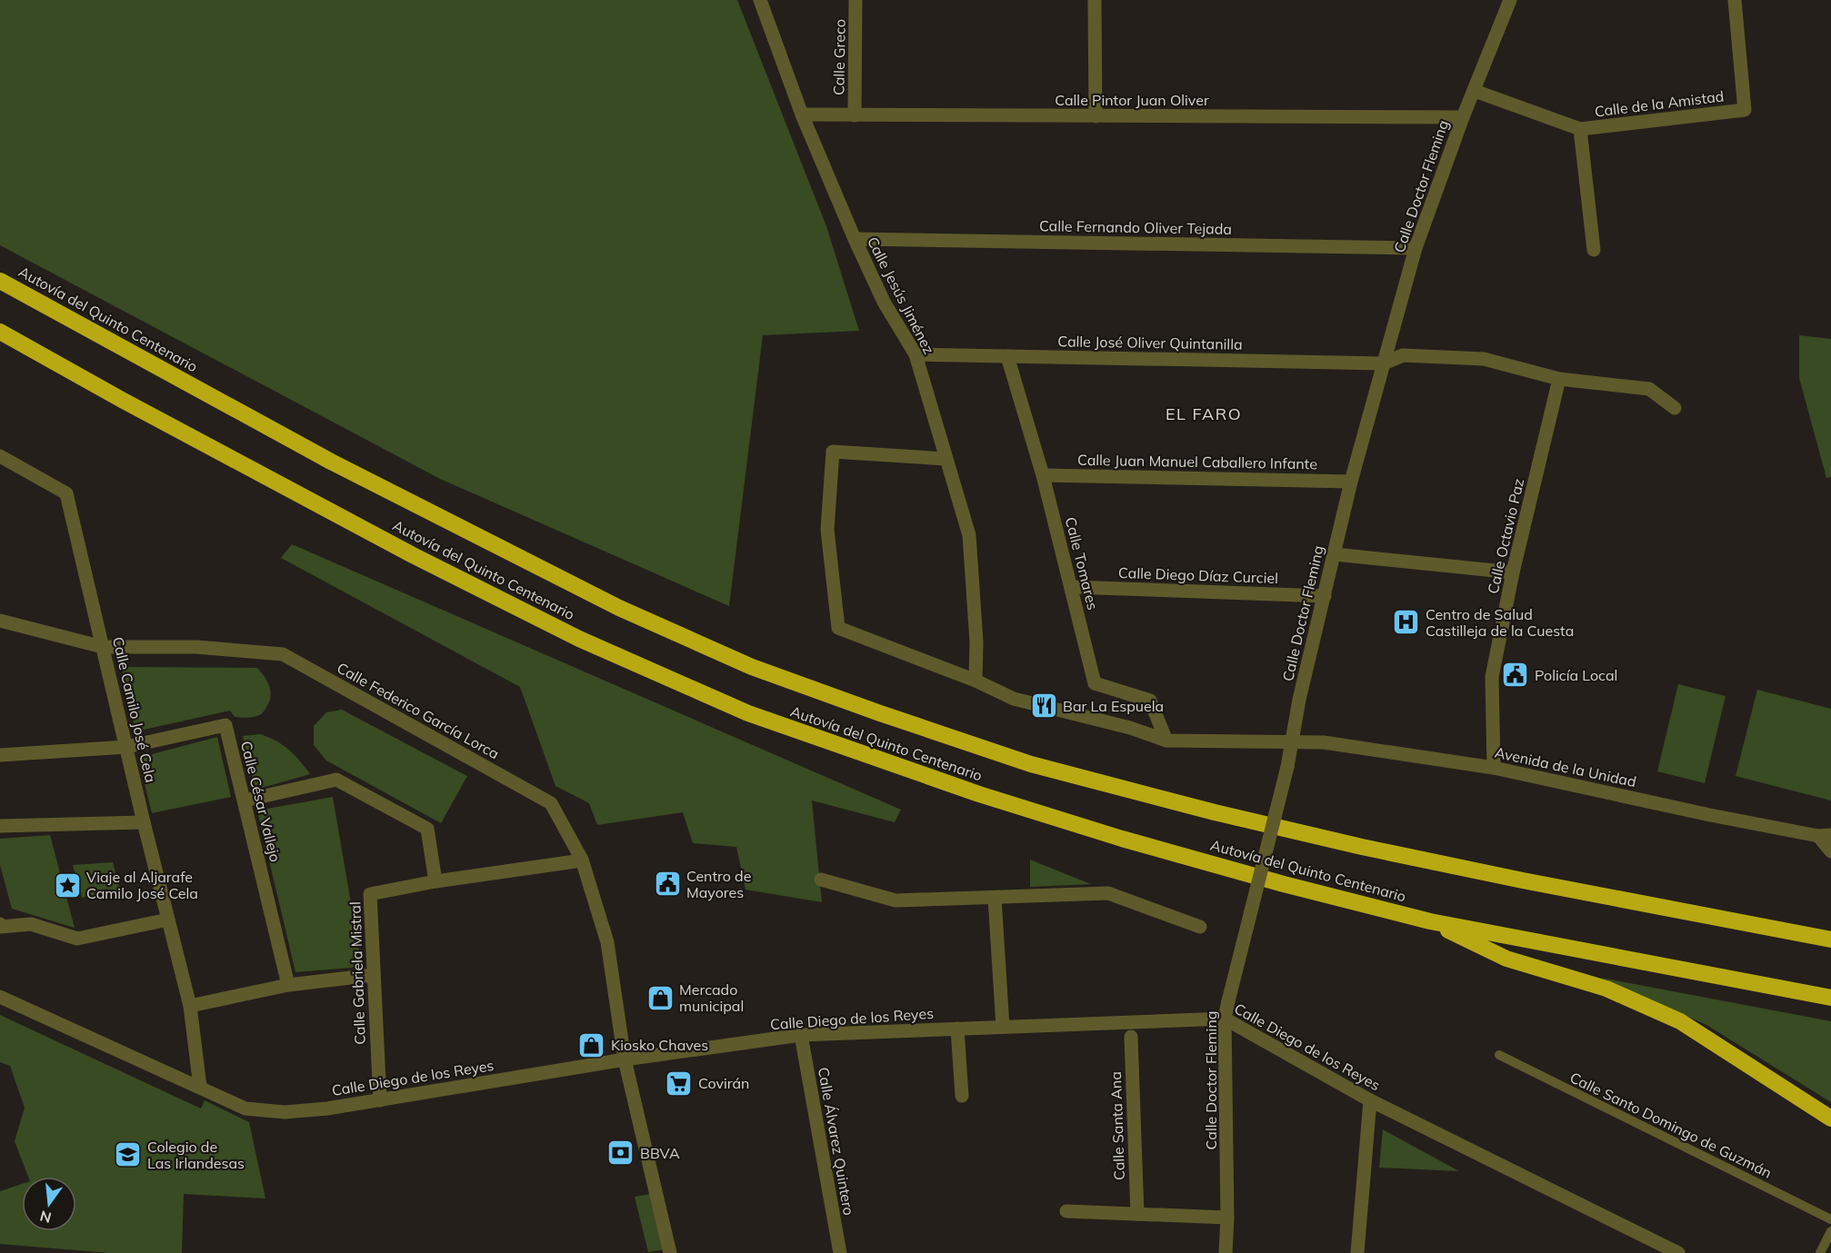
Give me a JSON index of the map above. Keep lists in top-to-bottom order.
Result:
{
  "streets": {
    "highway": ["Autovía del Quinto Centenario"],
    "street": [
      "Calle Greco",
      "Calle Pintor Juan Oliver",
      "Calle de la Amistad",
      "Calle Doctor Fleming",
      "Calle Fernando Oliver Tejada",
      "Calle Jesús Jiménez",
      "Calle José Oliver Quintanilla",
      "Calle Juan Manuel Caballero Infante",
      "Calle Octavio Paz",
      "Calle Tomares",
      "Calle Diego Díaz Curciel",
      "Calle Camilo José Cela",
      "Calle Federico García Lorca",
      "Avenida de la Unidad",
      "Calle César Vallejo",
      "Calle Gabriela Mistral",
      "Calle Diego de los Reyes",
      "Calle Santa Ana",
      "Calle Álvarez Quintero"
    ],
    "lane": ["Calle Santo Domingo de Guzmán"]
  },
  "crossings": [
    ["Calle Greco", "Calle Pintor Juan Oliver"],
    ["Calle Pintor Juan Oliver", "Calle Doctor Fleming"],
    ["Calle Pintor Juan Oliver", "Calle Jesús Jiménez"],
    ["Calle de la Amistad", "Calle Doctor Fleming"],
    ["Calle Doctor Fleming", "Calle Fernando Oliver Tejada"],
    ["Calle Doctor Fleming", "Calle José Oliver Quintanilla"],
    ["Calle Doctor Fleming", "Calle Juan Manuel Caballero Infante"],
    ["Calle Doctor Fleming", "Calle Diego Díaz Curciel"],
    ["Calle Doctor Fleming", "Avenida de la Unidad"],
    ["Calle Doctor Fleming", "Calle Diego de los Reyes"],
    ["Calle Fernando Oliver Tejada", "Calle Jesús Jiménez"],
    ["Calle Jesús Jiménez", "Calle José Oliver Quintanilla"],
    ["Calle Jesús Jiménez", "Avenida de la Unidad"],
    ["Calle José Oliver Quintanilla", "Calle Tomares"],
    ["Calle Juan Manuel Caballero Infante", "Calle Tomares"],
    ["Calle Octavio Paz", "Avenida de la Unidad"],
    ["Calle Tomares", "Calle Diego Díaz Curciel"],
    ["Calle Tomares", "Avenida de la Unidad"],
    ["Calle Camilo José Cela", "Calle Federico García Lorca"],
    ["Calle Camilo José Cela", "Calle César Vallejo"],
    ["Calle Camilo José Cela", "Calle Diego de los Reyes"],
    ["Calle Federico García Lorca", "Calle Gabriela Mistral"],
    ["Calle Federico García Lorca", "Calle Diego de los Reyes"],
    ["Calle Gabriela Mistral", "Calle Diego de los Reyes"],
    ["Calle Diego de los Reyes", "Calle Álvarez Quintero"]
  ],
  "districts": ["EL FARO"],
  "places": {
    "hospital": ["Centro de Salud Castilleja de la Cuesta"],
    "public building": ["Policía Local", "Centro de Mayores"],
    "restaurant": ["Bar La Espuela"],
    "place": ["Viaje al Aljarafe Camilo José Cela"],
    "shop": ["Mercado municipal", "Kiosko Chaves"],
    "supermarket": ["Covirán"],
    "bank": ["BBVA"],
    "school or university": ["Colegio de Las Irlandesas"]
  },
  "north": "bottom"
}
